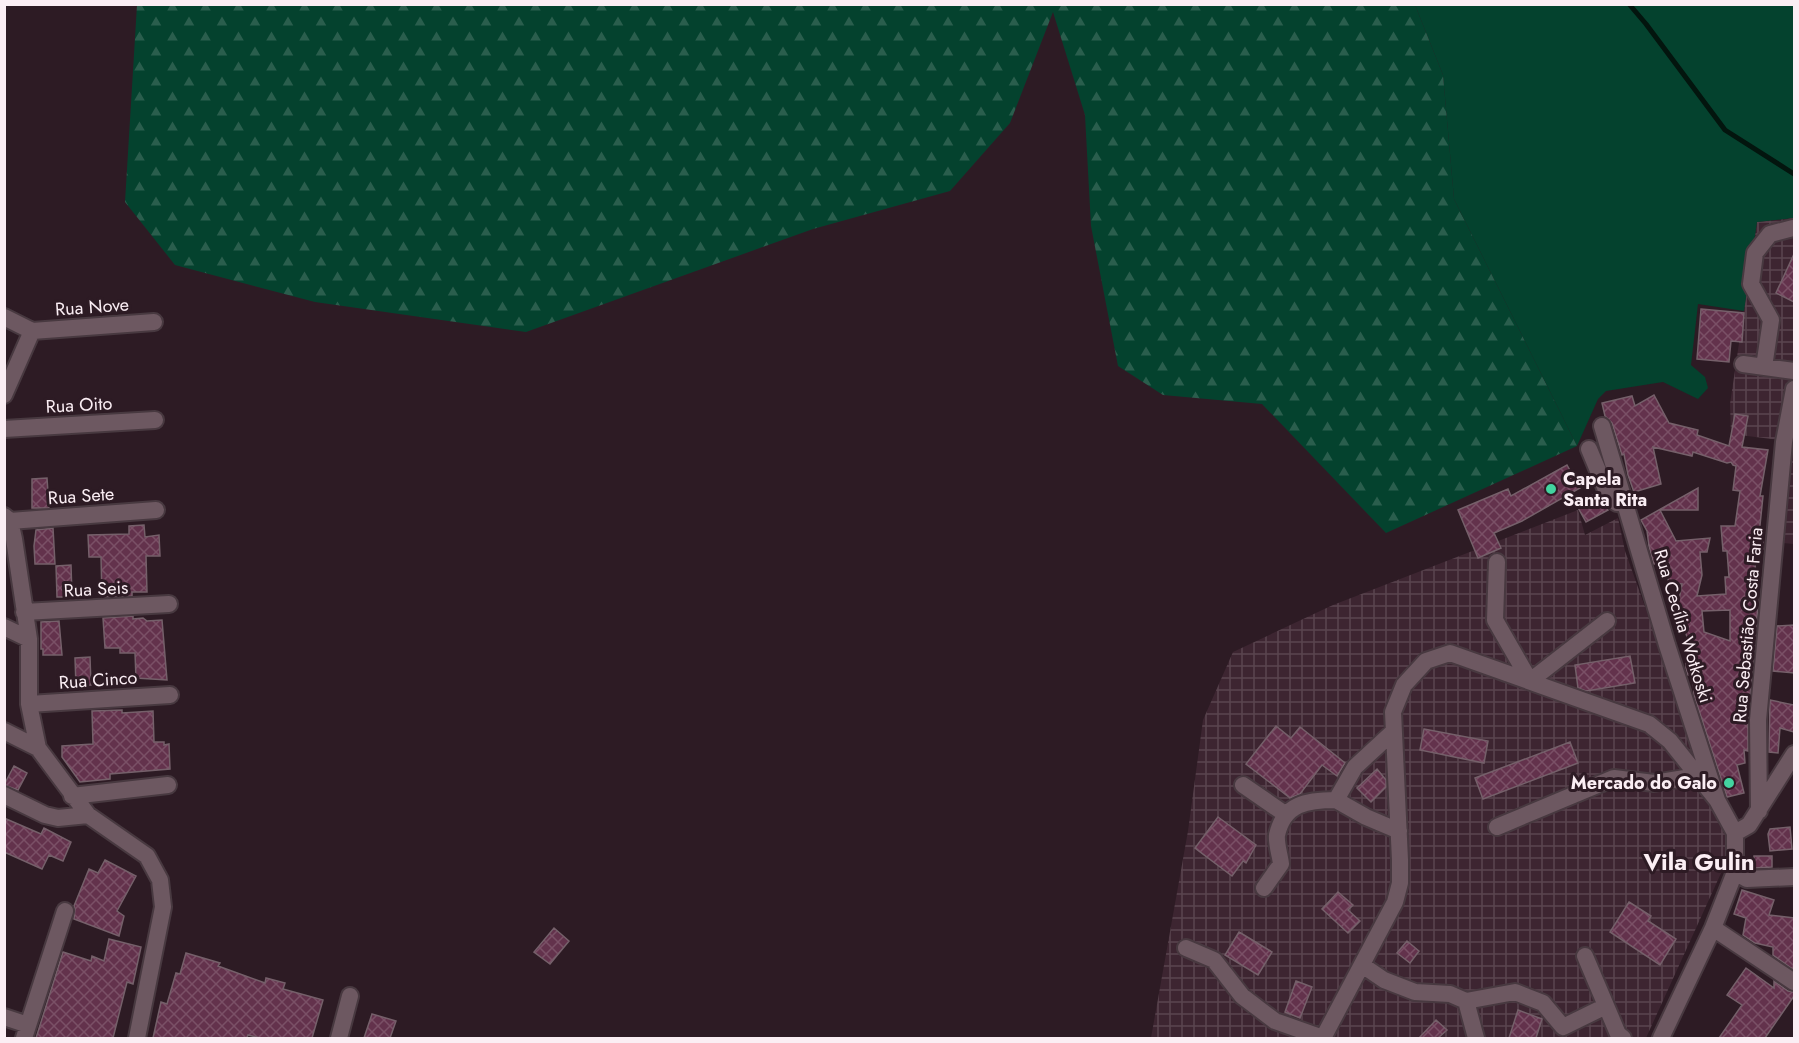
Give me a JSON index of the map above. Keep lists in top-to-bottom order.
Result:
{
  "streets": {
    "street": [
      "Rua Nove",
      "Rua Oito",
      "Rua Sete",
      "Rua Seis",
      "Rua Sebastião Costa Faria",
      "Rua Cecília Wotkoski",
      "Rua Cinco"
    ]
  },
  "districts": ["Vila Gulin"],
  "places": ["Capela Santa Rita", "Mercado do Galo"]
}
